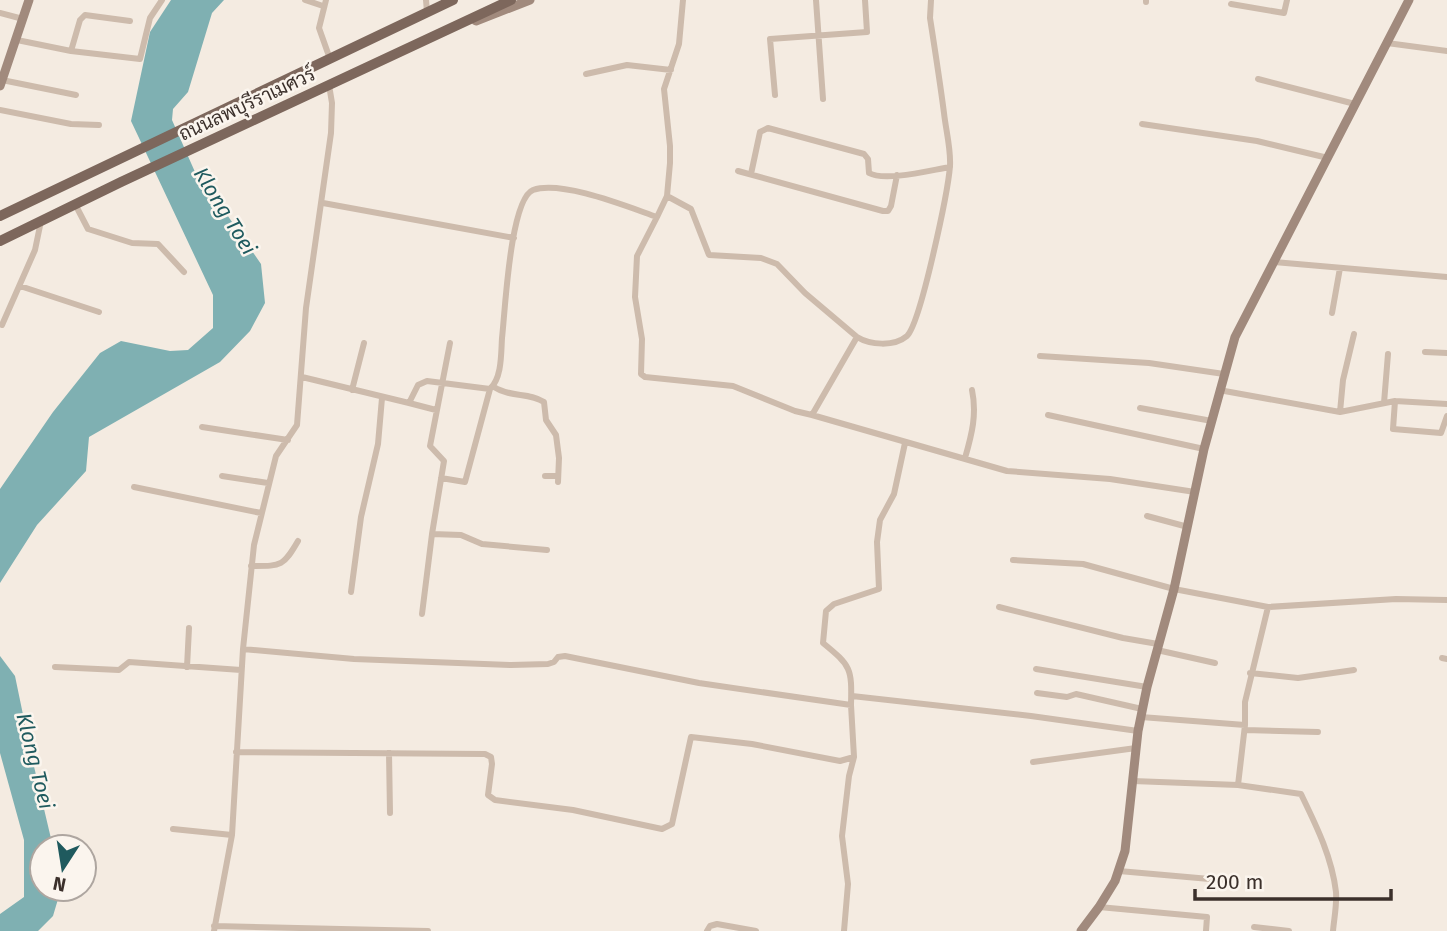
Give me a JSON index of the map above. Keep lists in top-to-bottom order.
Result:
{
  "streets": {
    "main road": ["ถนนลพบุรีราเมศวร์"]
  },
  "water": ["Klong Toei"],
  "scale_bar": "200 m",
  "north": "bottom"
}
